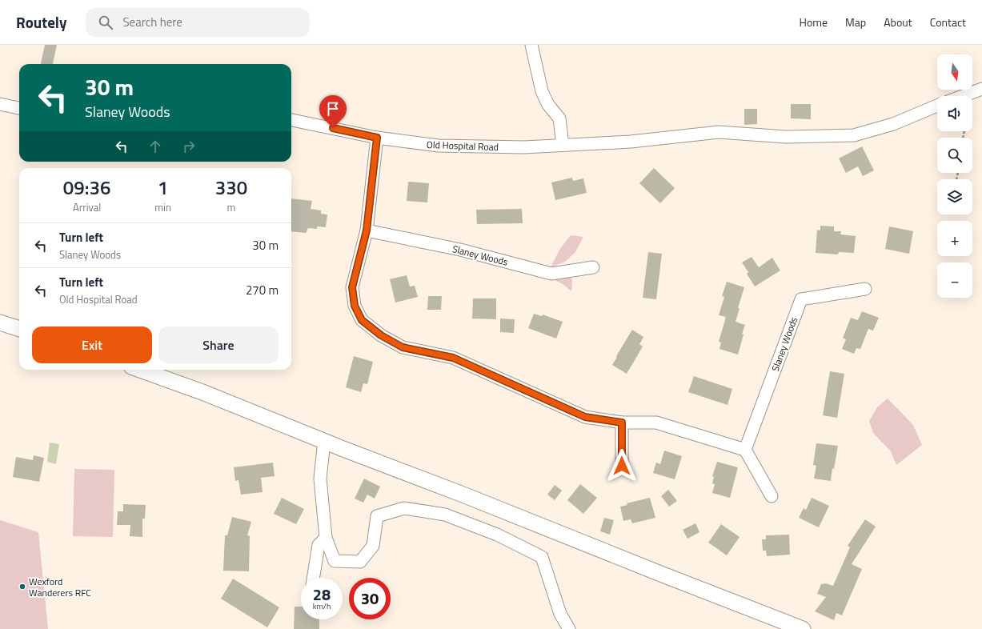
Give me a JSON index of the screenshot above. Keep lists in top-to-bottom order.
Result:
{
  "streets": {
    "street": ["Old Hospital Road", "Slaney Woods"]
  },
  "places": ["Wexford Wanderers RFC"],
  "north": "bottom",
  "page": {
    "header": "Routely",
    "search": "Search here",
    "nav": [
      "Home",
      "Map",
      "About",
      "Contact"
    ],
    "map_buttons": ["+", "−"],
    "turn": ["30 m", "Slaney Woods"],
    "eta": [
      "09:36",
      "Arrival",
      "1",
      "min",
      "330",
      "m"
    ],
    "list": [
      {
        "name": "Turn left",
        "note": "Slaney Woods",
        "value": "30 m"
      },
      {
        "name": "Turn left",
        "note": "Old Hospital Road",
        "value": "270 m"
      }
    ],
    "buttons": ["Exit", "Share"],
    "speed": "28 km/h",
    "limit": "30"
  }
}
